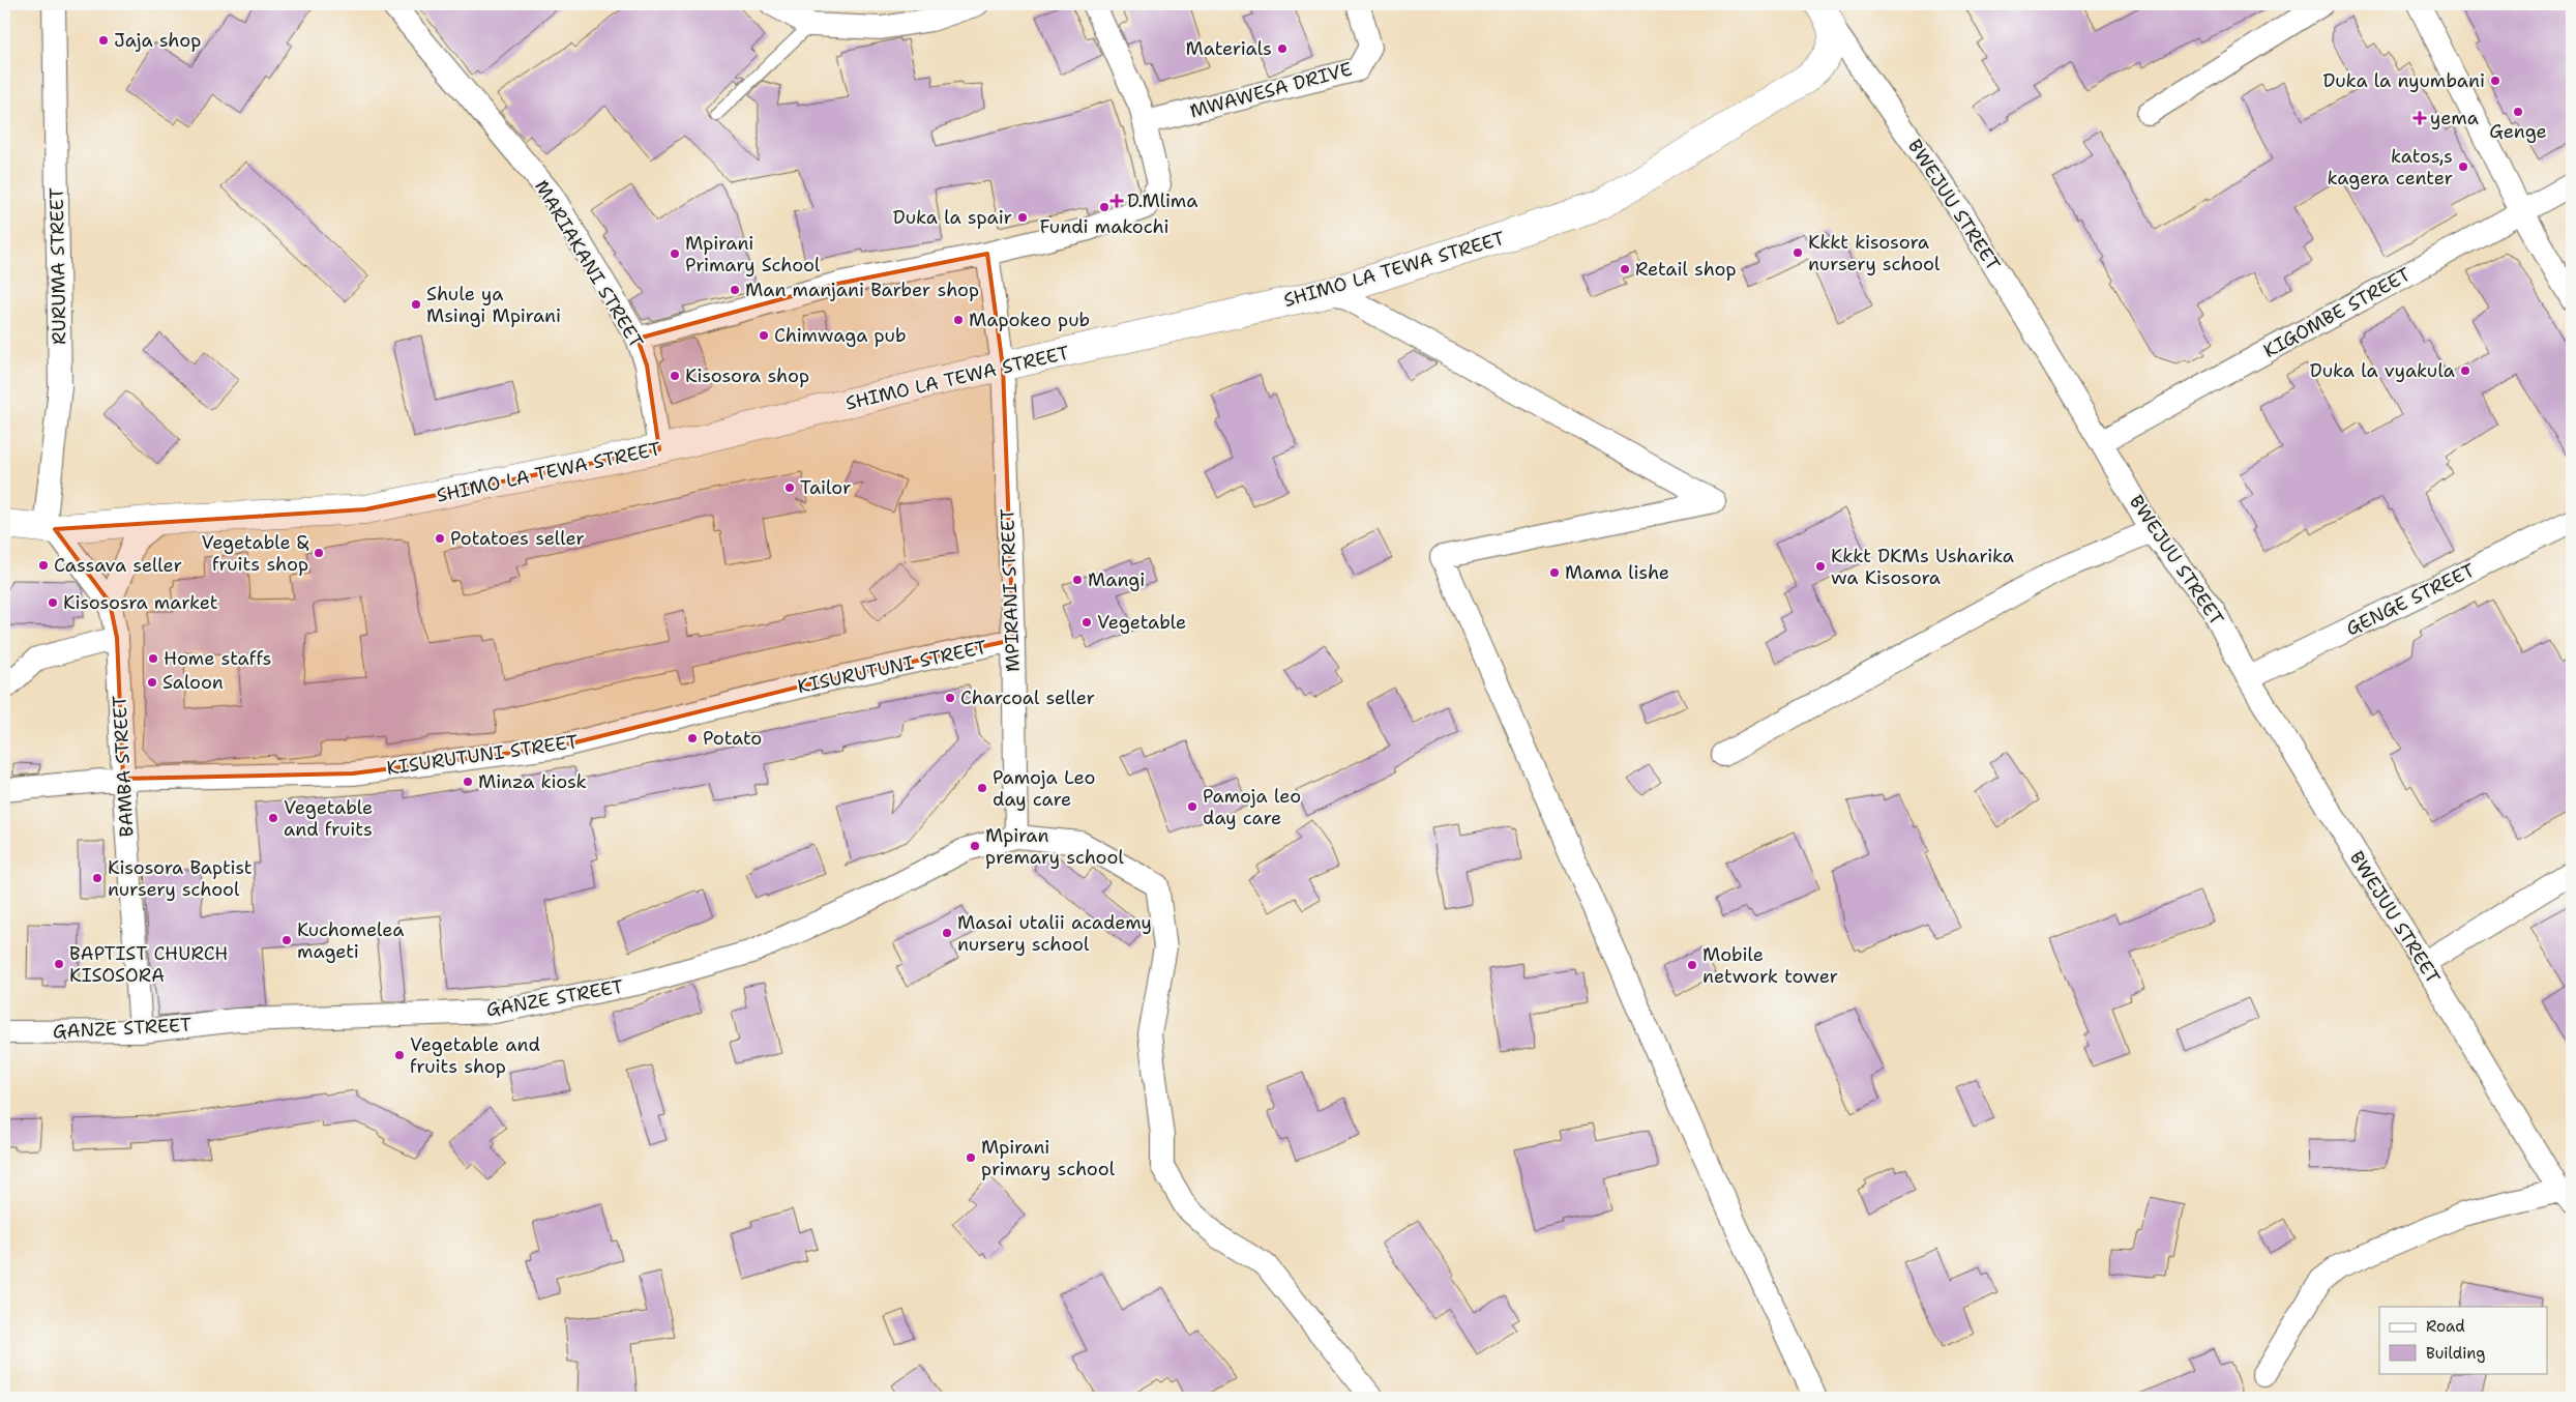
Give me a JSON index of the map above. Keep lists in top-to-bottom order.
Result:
{
  "streets": {
    "street": [
      "MWAWESA DRIVE",
      "BWEJUU STREET",
      "MARIAKANI STREET",
      "RURUMA STREET",
      "SHIMO LA TEWA STREET",
      "KIGOMBE STREET",
      "MPIRANI STREET",
      "GENGE STREET",
      "KISURUTUNI STREET",
      "BAMBA STREET",
      "GANZE STREET"
    ]
  },
  "crossings": [
    ["BWEJUU STREET", "SHIMO LA TEWA STREET"],
    ["BWEJUU STREET", "KIGOMBE STREET"],
    ["BWEJUU STREET", "GENGE STREET"],
    ["MARIAKANI STREET", "SHIMO LA TEWA STREET"],
    ["RURUMA STREET", "SHIMO LA TEWA STREET"],
    ["SHIMO LA TEWA STREET", "MPIRANI STREET"],
    ["MPIRANI STREET", "KISURUTUNI STREET"],
    ["MPIRANI STREET", "GANZE STREET"],
    ["KISURUTUNI STREET", "BAMBA STREET"],
    ["BAMBA STREET", "GANZE STREET"]
  ],
  "places": {
    "other": [
      "Jaja shop",
      "Materials",
      "Duka la nyumbani",
      "Genge",
      "katos,s kagera center",
      "Fundi makochi",
      "Duka la spair",
      "Kkkt kisosora nursery school",
      "Mpirani Primary School",
      "Retail shop",
      "Man manjani Barber shop",
      "Shule ya Msingi Mpirani",
      "Mapokeo pub",
      "Chimwaga pub",
      "Duka la vyakula",
      "Kisosora shop",
      "Tailor",
      "Potatoes seller",
      "Vegetable & fruits shop",
      "Cassava seller",
      "Kkkt DKMs Usharika wa Kisosora",
      "Mama lishe",
      "Mangi",
      "Kisososra market",
      "Vegetable",
      "Home staffs",
      "Saloon",
      "Charcoal seller",
      "Potato",
      "Minza kiosk",
      "Pamoja Leo day care",
      "Pamoja leo day care",
      "Vegetable and fruits",
      "Mpiran premary school",
      "Kisosora Baptist nursery school",
      "Masai utalii academy nursery school",
      "Kuchomelea mageti",
      "BAPTIST CHURCH KISOSORA",
      "Mobile network tower",
      "Vegetable and fruits shop",
      "Mpirani primary school"
    ],
    "health": ["yema", "D.Mlima"]
  },
  "legend": ["Road", "Building"]
}
